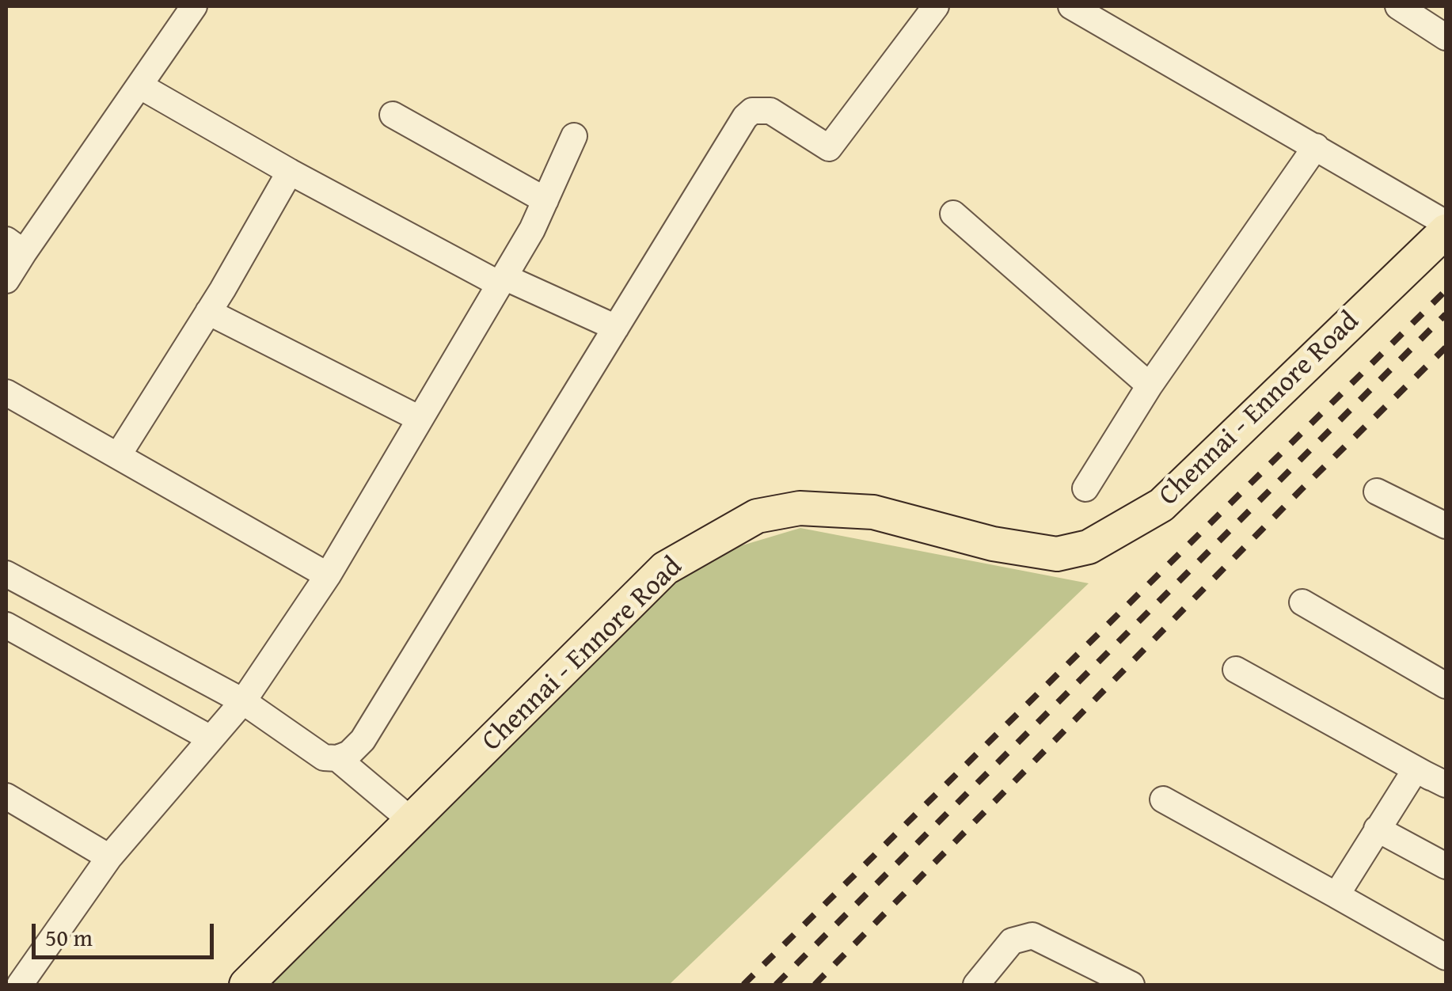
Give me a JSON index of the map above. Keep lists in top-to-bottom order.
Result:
{
  "streets": {
    "main road": ["Chennai - Ennore Road"]
  },
  "scale_bar": "50 m"
}
